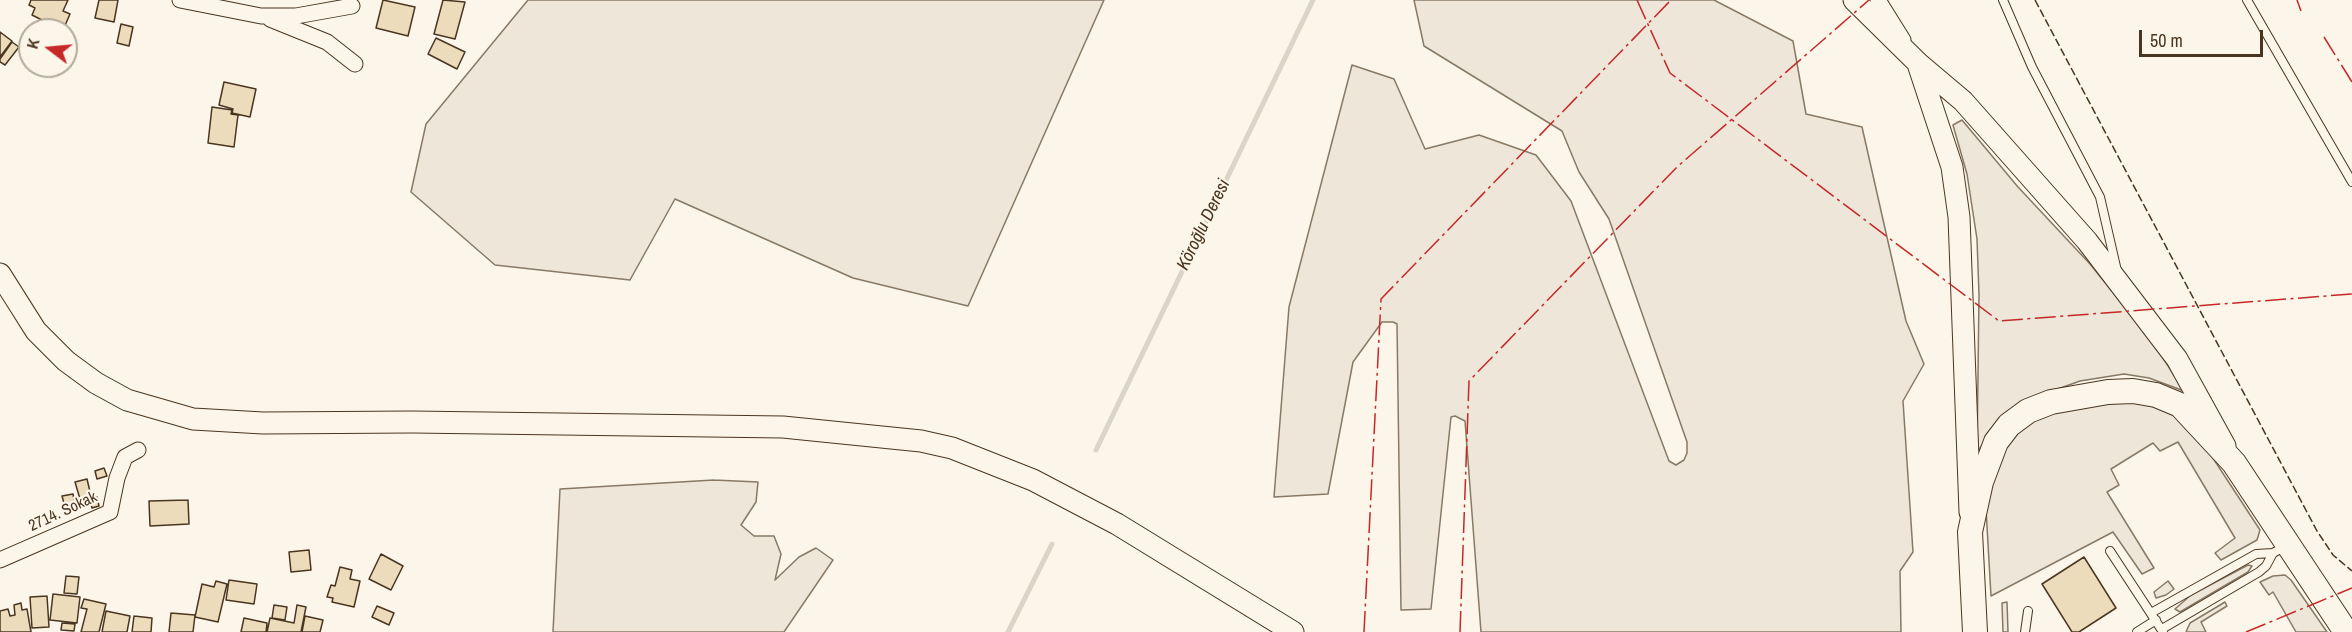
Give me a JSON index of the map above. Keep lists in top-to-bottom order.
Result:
{
  "streets": {
    "street": ["2714. Sokak"]
  },
  "water": ["Köroğlu Deresi"],
  "scale_bar": "50 m",
  "north": "left"
}
